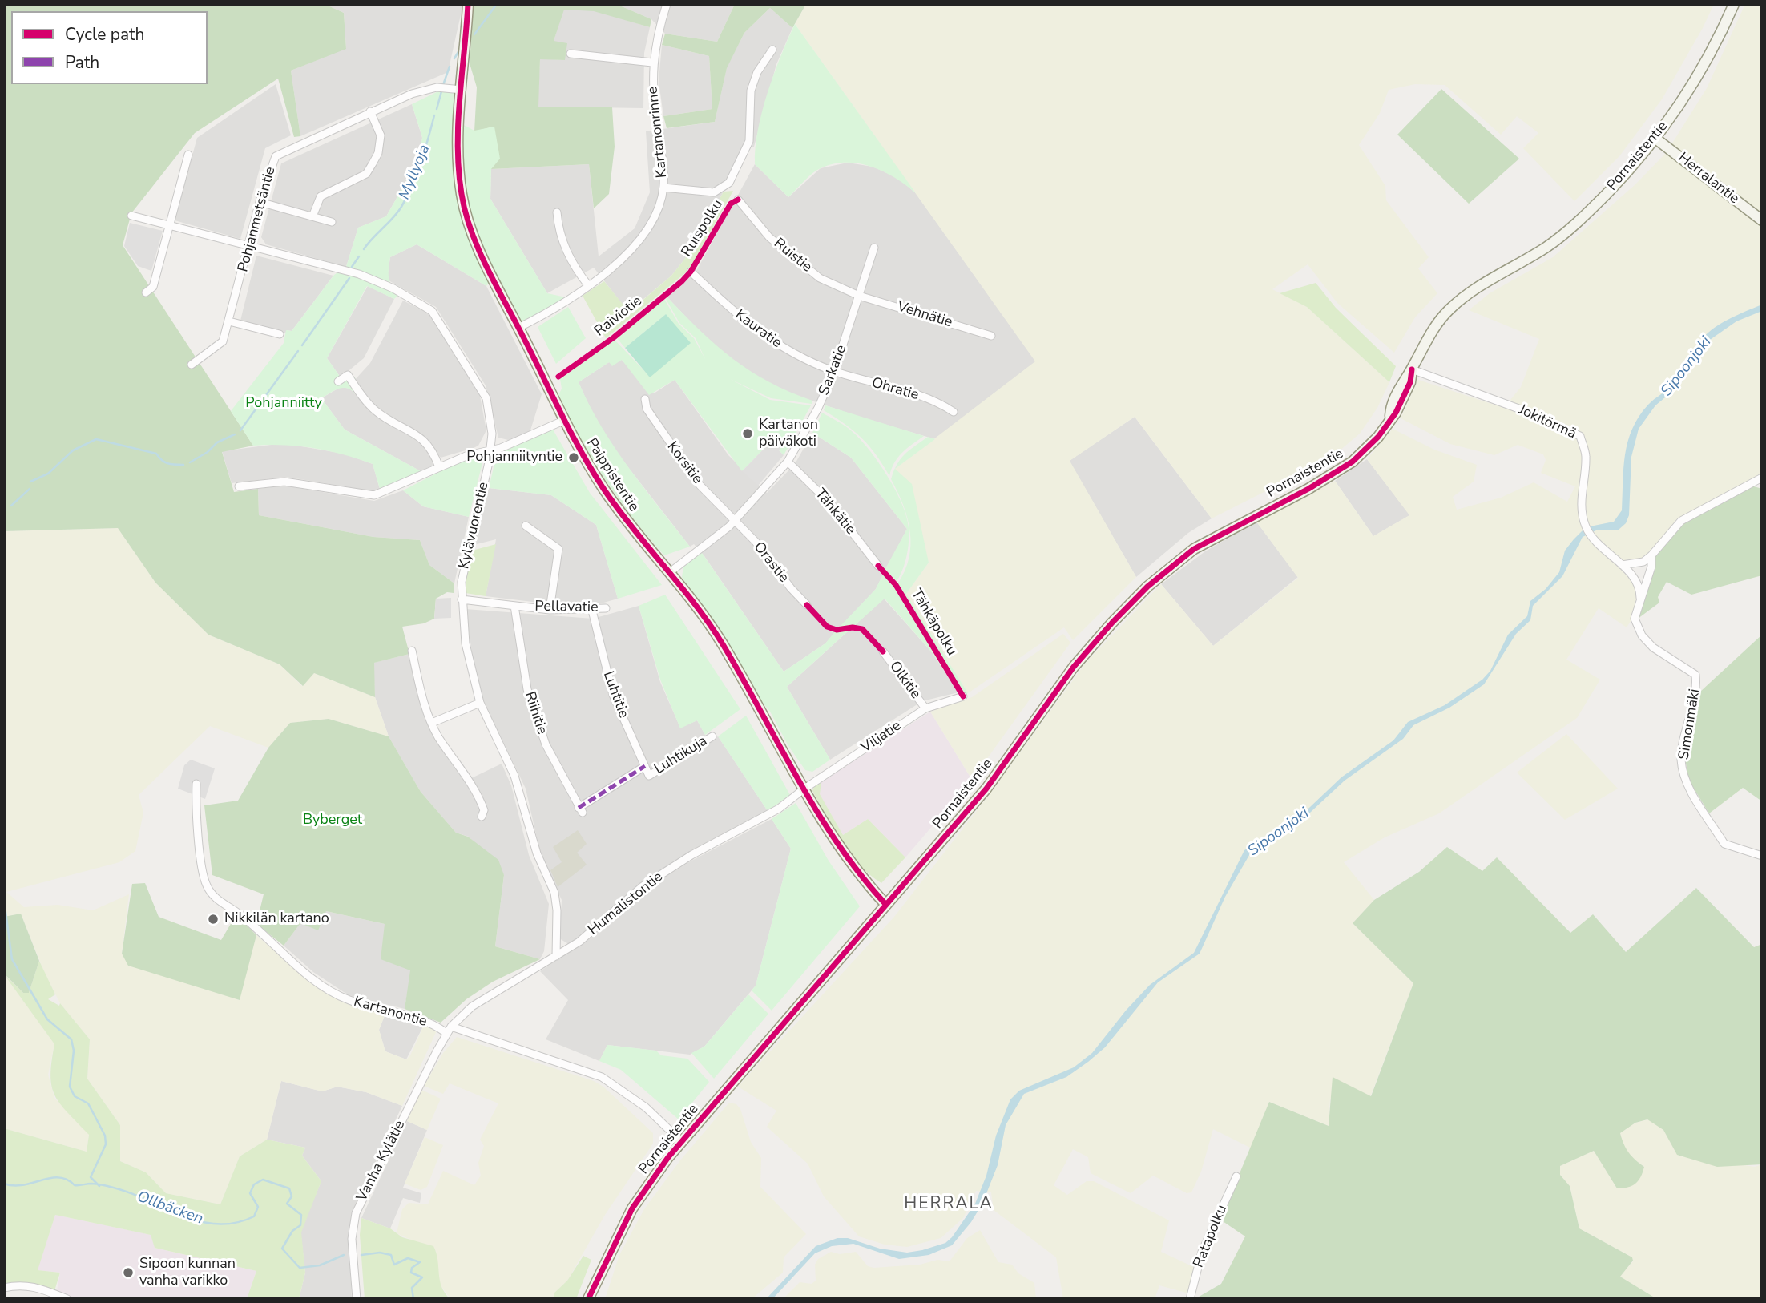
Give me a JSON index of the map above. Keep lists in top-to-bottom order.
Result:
{
  "streets": {
    "street": [
      "Kartanonrinne",
      "Pornaistentie",
      "Herralantie",
      "Pohjanmetsäntie",
      "Ruistie",
      "Vehnätie",
      "Kauratie",
      "Sarkatie",
      "Ohratie",
      "Jokitörmä",
      "Korsitie",
      "Paippistentie",
      "Tähkätie",
      "Kylävuorentie",
      "Orastie",
      "Pellavatie",
      "Olkitie",
      "Luhtitie",
      "Riihitie",
      "Simonmäki",
      "Viljatie",
      "Luhtikuja",
      "Humalistontie",
      "Kartanontie",
      "Vanha Kylätie",
      "Ratapolku"
    ],
    "cycle path": ["Ruispolku", "Tähkäpolku"]
  },
  "crossings": [
    ["Kartanonrinne", "Paippistentie"],
    ["Pornaistentie", "Herralantie"],
    ["Pornaistentie", "Jokitörmä"],
    ["Pornaistentie", "Paippistentie"],
    ["Pornaistentie", "Kartanontie"],
    ["Pohjanmetsäntie", "Paippistentie"],
    ["Pohjanmetsäntie", "Kylävuorentie"],
    ["Ruistie", "Vehnätie"],
    ["Ruistie", "Sarkatie"],
    ["Vehnätie", "Sarkatie"],
    ["Kauratie", "Sarkatie"],
    ["Kauratie", "Ohratie"],
    ["Sarkatie", "Ohratie"],
    ["Sarkatie", "Korsitie"],
    ["Sarkatie", "Paippistentie"],
    ["Sarkatie", "Tähkätie"],
    ["Sarkatie", "Orastie"],
    ["Jokitörmä", "Simonmäki"],
    ["Korsitie", "Orastie"],
    ["Paippistentie", "Viljatie"],
    ["Paippistentie", "Humalistontie"],
    ["Kylävuorentie", "Pellavatie"],
    ["Kylävuorentie", "Humalistontie"],
    ["Pellavatie", "Luhtitie"],
    ["Pellavatie", "Riihitie"],
    ["Olkitie", "Viljatie"],
    ["Luhtitie", "Riihitie"],
    ["Luhtitie", "Luhtikuja"],
    ["Viljatie", "Humalistontie"],
    ["Humalistontie", "Kartanontie"],
    ["Humalistontie", "Vanha Kylätie"],
    ["Kartanontie", "Vanha Kylätie"]
  ],
  "districts": ["HERRALA"],
  "water": ["Myllyoja", "Sipoonjoki", "Ollbäcken"],
  "parks": ["Pohjanniitty", "Byberget"],
  "places": [
    "Kartanon päiväkoti",
    "Pohjanniityntie",
    "Nikkilän kartano",
    "Sipoon kunnan vanha varikko"
  ],
  "legend": ["Cycle path", "Path"]
}
